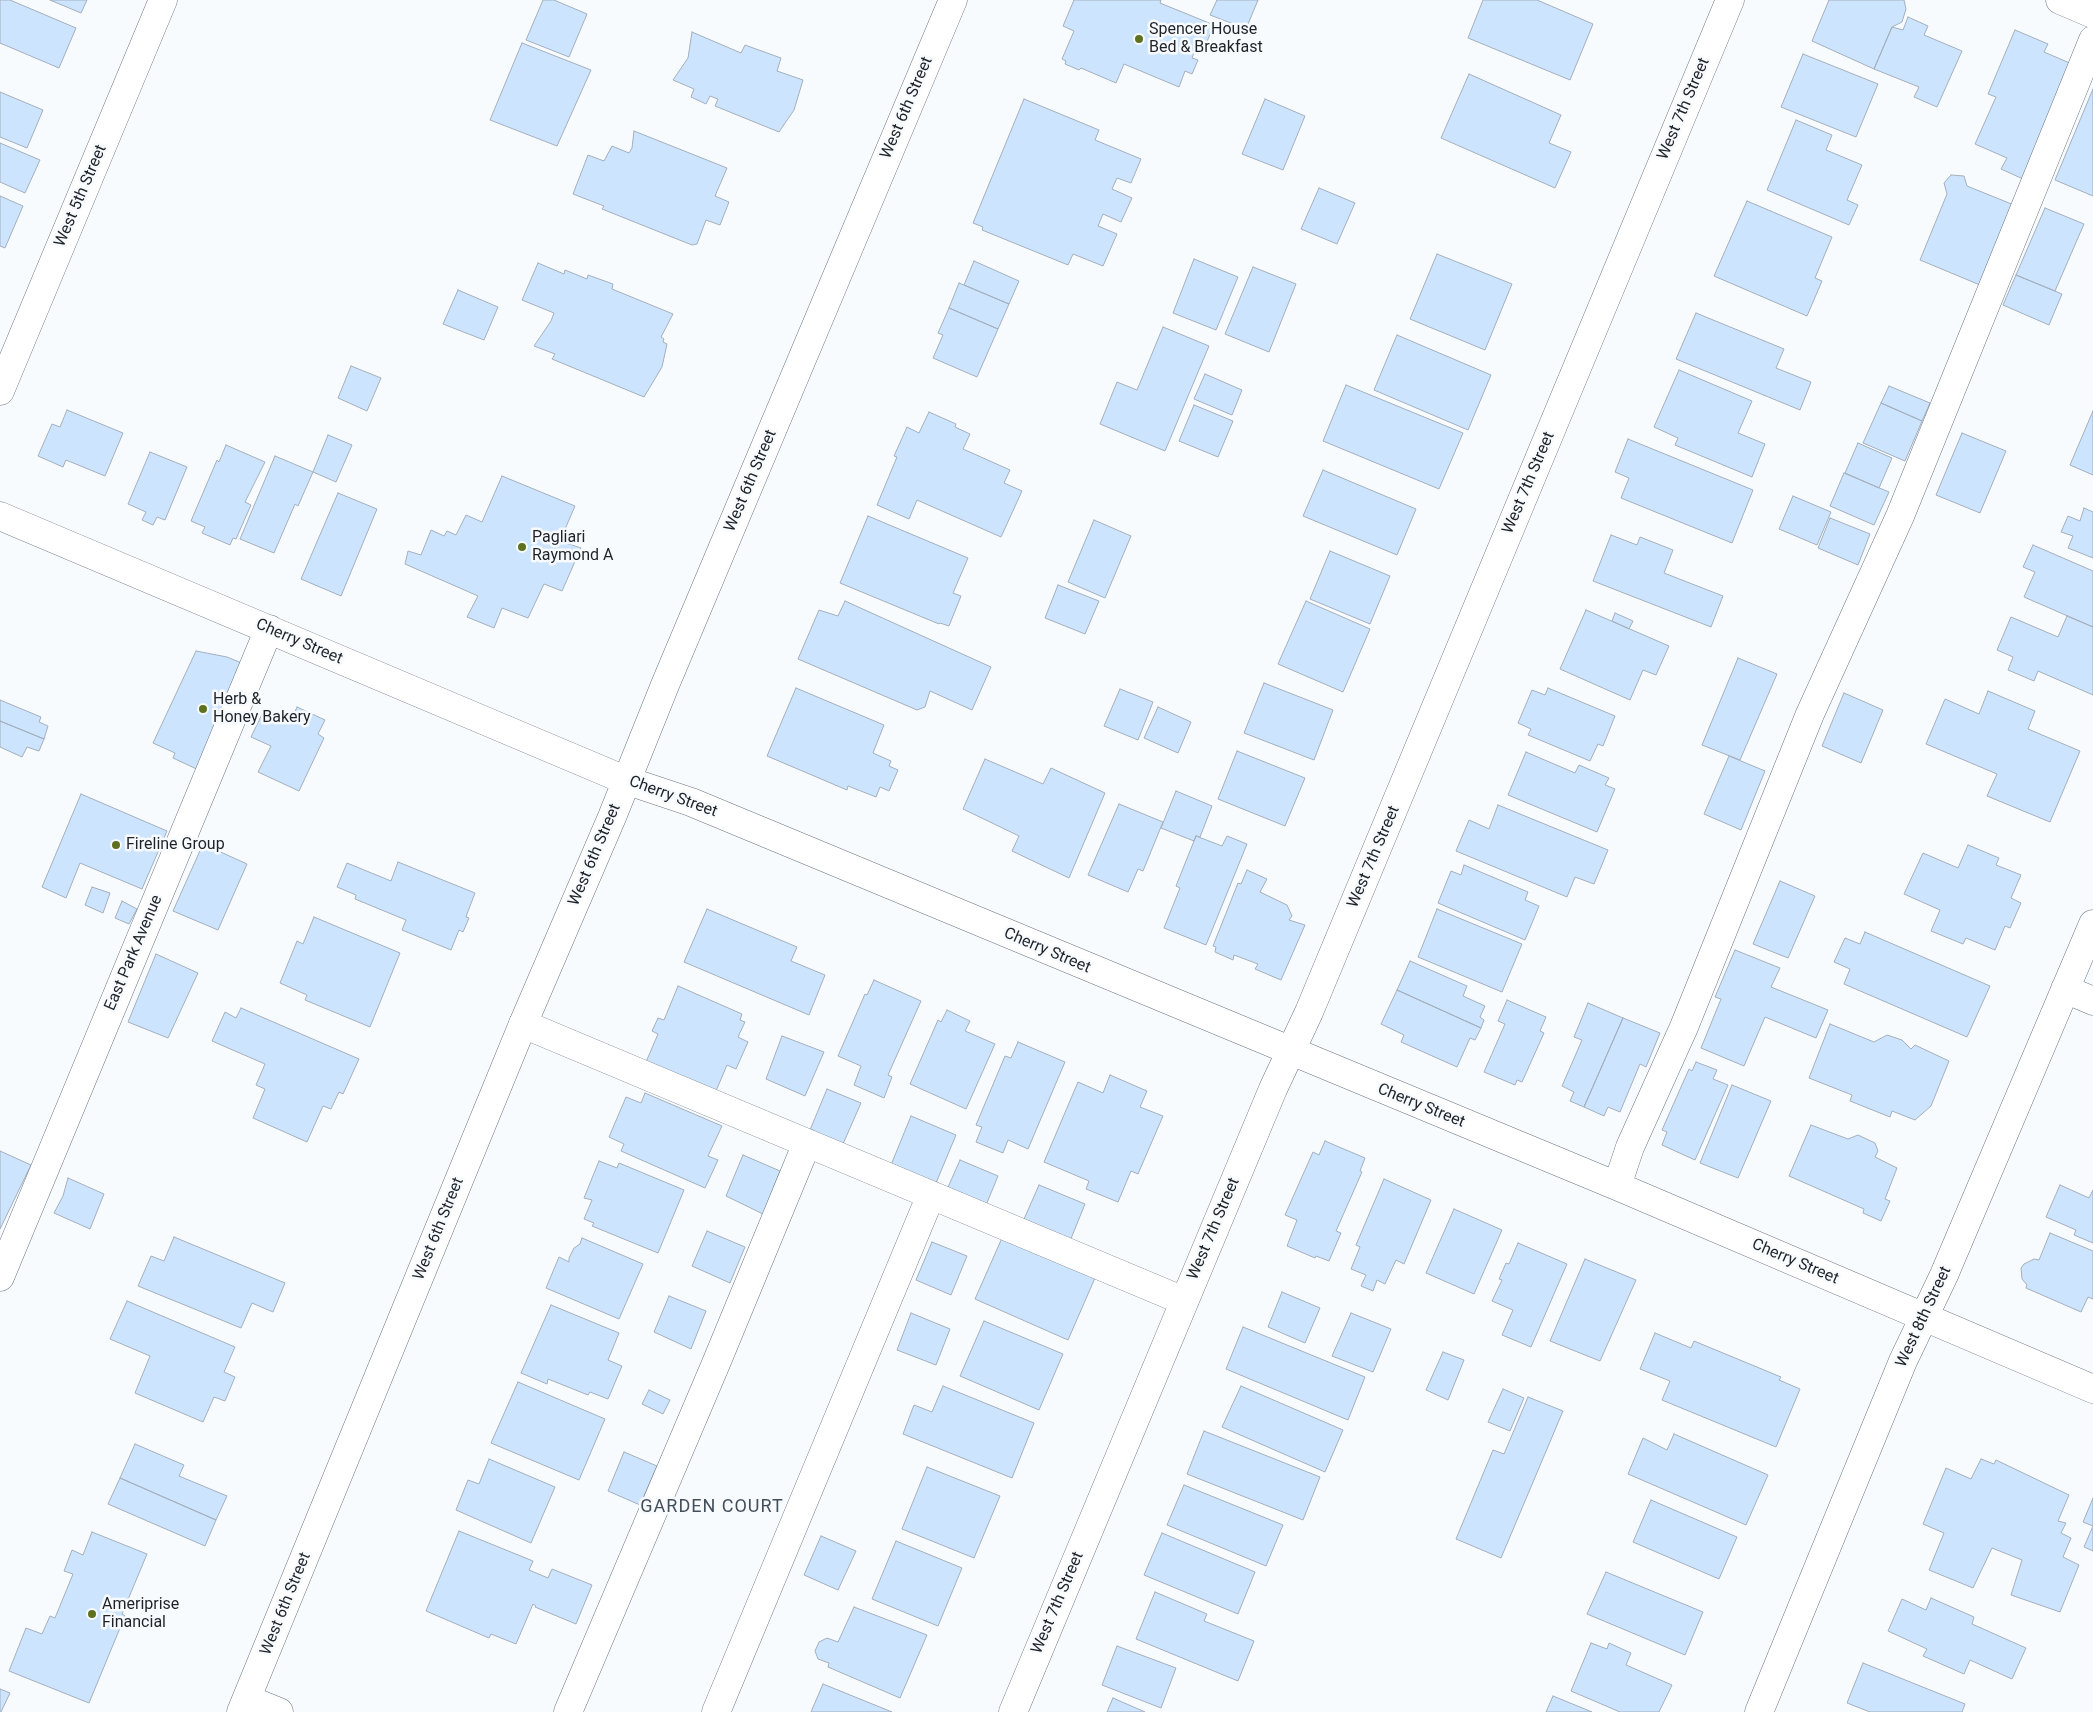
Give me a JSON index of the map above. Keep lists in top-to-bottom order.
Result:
{
  "streets": {
    "street": [
      "West 6th Street",
      "West 7th Street",
      "West 5th Street",
      "Cherry Street",
      "East Park Avenue",
      "West 8th Street"
    ]
  },
  "crossings": [
    ["West 6th Street", "Cherry Street"],
    ["West 7th Street", "Cherry Street"],
    ["Cherry Street", "East Park Avenue"],
    ["Cherry Street", "West 8th Street"]
  ],
  "districts": ["GARDEN COURT"],
  "places": [
    "Spencer House Bed & Breakfast",
    "Pagliari Raymond A",
    "Herb & Honey Bakery",
    "Fireline Group",
    "Ameriprise Financial"
  ]
}
